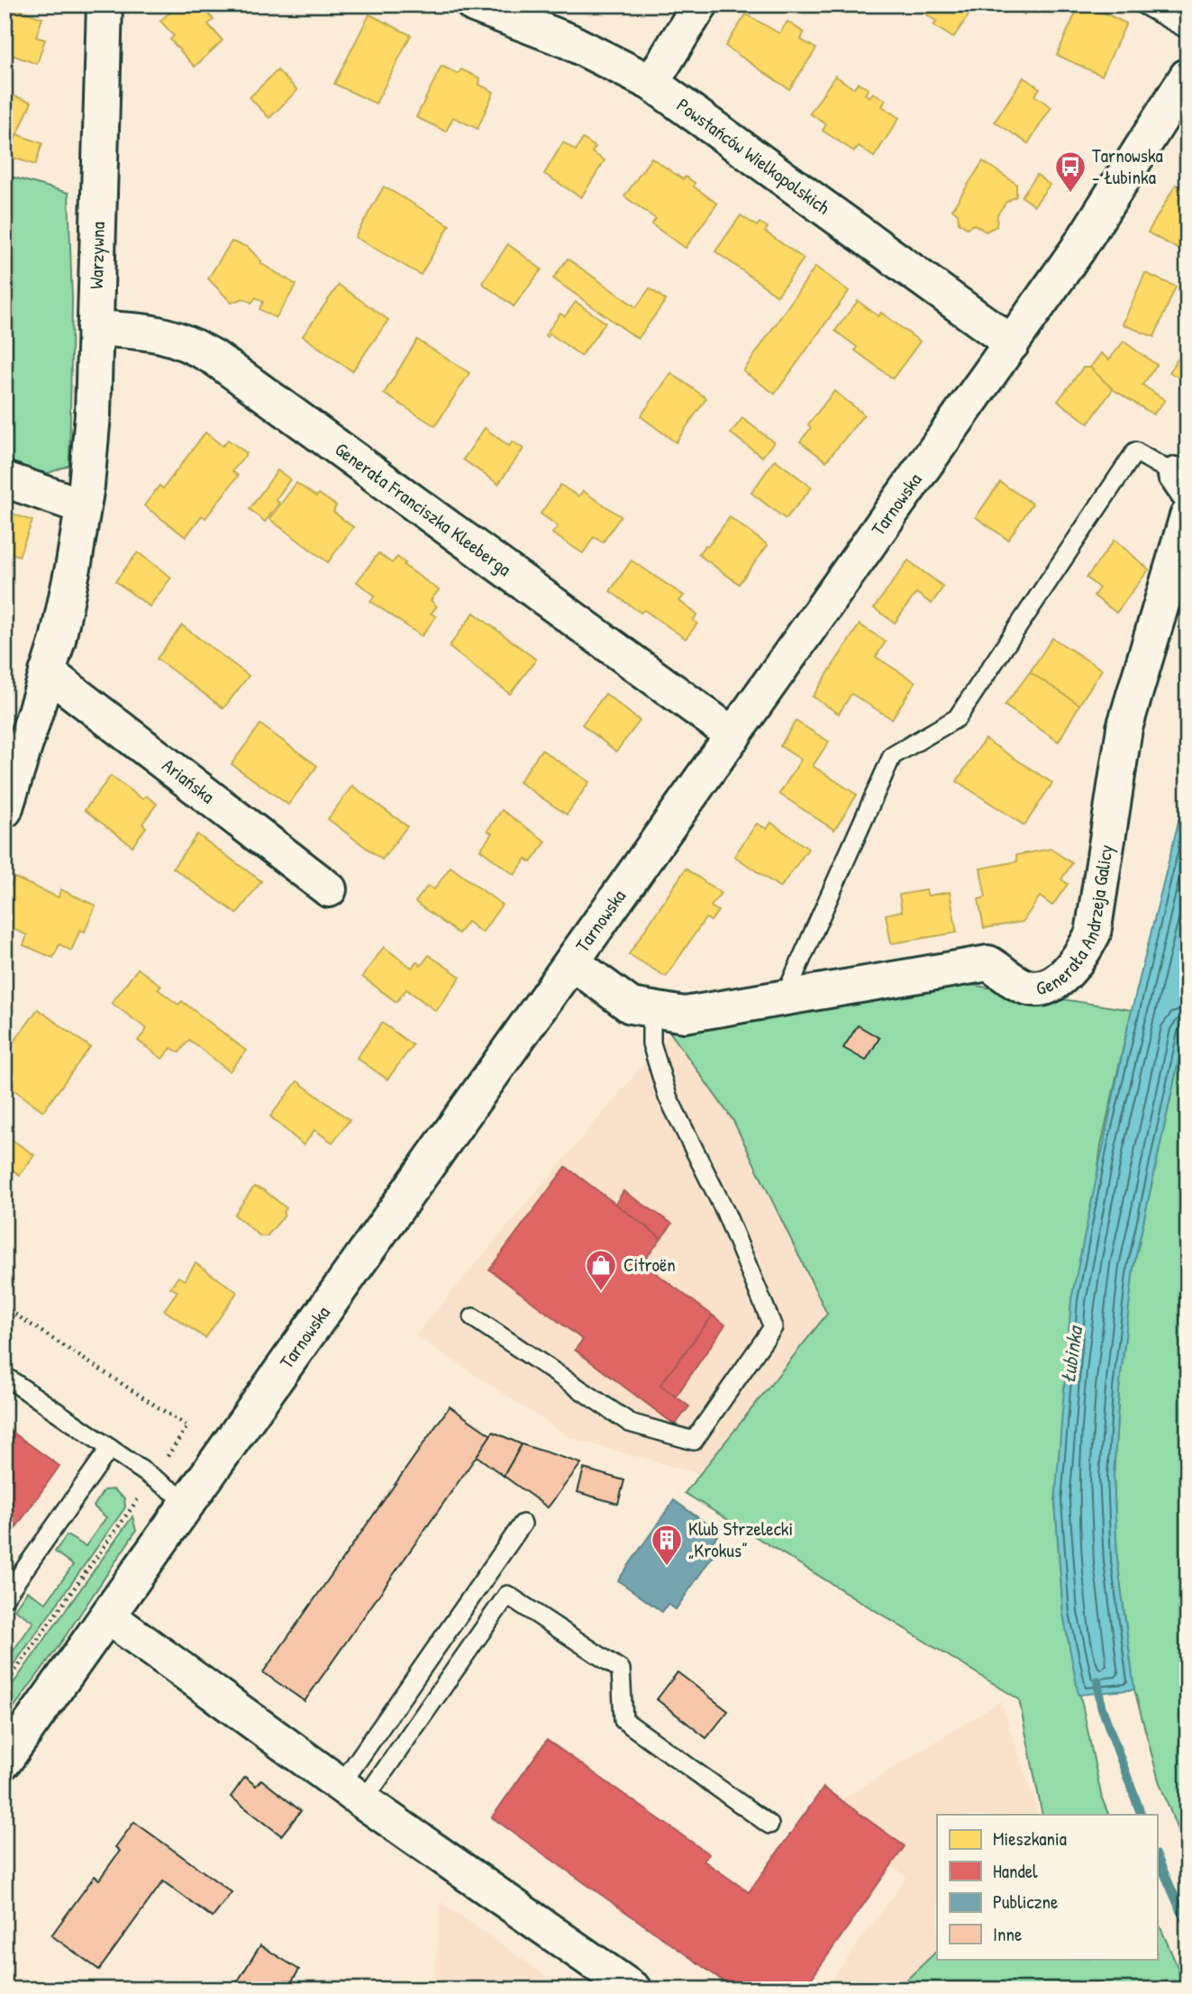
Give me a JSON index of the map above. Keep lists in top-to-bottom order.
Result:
{
  "streets": {
    "street": [
      "Powstańców Wielkopolskich",
      "Warzywna",
      "Tarnowska",
      "Generała Franciszka Kleeberga",
      "Ariańska",
      "Generała Andrzeja Galicy"
    ]
  },
  "crossings": [
    ["Powstańców Wielkopolskich", "Tarnowska"],
    ["Warzywna", "Generała Franciszka Kleeberga"],
    ["Warzywna", "Ariańska"],
    ["Tarnowska", "Generała Franciszka Kleeberga"],
    ["Tarnowska", "Generała Andrzeja Galicy"]
  ],
  "water": ["Łubinka"],
  "places": {
    "bus stop": ["Tarnowska - Łubinka"],
    "shop": ["Citroën"],
    "building": ["Klub Strzelecki „Krokus”"]
  },
  "legend": [
    "Mieszkania",
    "Handel",
    "Publiczne",
    "Inne"
  ]
}
